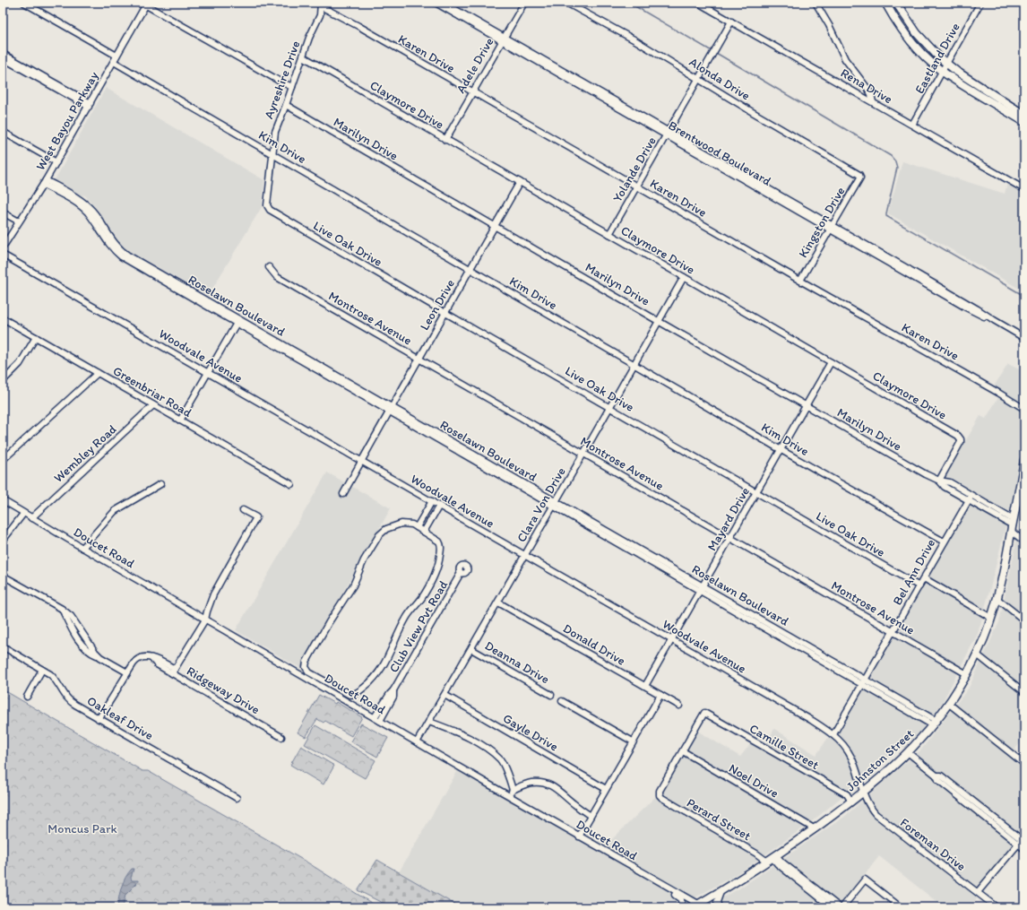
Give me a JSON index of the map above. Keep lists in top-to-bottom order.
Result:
{
  "streets": {
    "main road": ["Johnston Street"],
    "street": [
      "Karen Drive",
      "Eastland Drive",
      "Adele Drive",
      "Alonda Drive",
      "Ayreshire Drive",
      "Rena Drive",
      "Claymore Drive",
      "West Bayou Parkway",
      "Marilyn Drive",
      "Kim Drive",
      "Brentwood Boulevard",
      "Yolande Drive",
      "Kingston Drive",
      "Live Oak Drive",
      "Leon Drive",
      "Roselawn Boulevard",
      "Montrose Avenue",
      "Woodvale Avenue",
      "Greenbriar Road",
      "Wembley Road",
      "Clara Von Drive",
      "Mayard Drive",
      "Doucet Road",
      "Bel Ann Drive",
      "Club View Pvt Road",
      "Donald Drive",
      "Deanna Drive",
      "Ridgeway Drive",
      "Oakleaf Drive",
      "Gayle Drive",
      "Camille Street",
      "Noel Drive",
      "Perard Street",
      "Foreman Drive"
    ]
  },
  "crossings": [
    ["Karen Drive", "Adele Drive"],
    ["Karen Drive", "Ayreshire Drive"],
    ["Karen Drive", "Yolande Drive"],
    ["Karen Drive", "Kingston Drive"],
    ["Eastland Drive", "Rena Drive"],
    ["Adele Drive", "Claymore Drive"],
    ["Adele Drive", "Brentwood Boulevard"],
    ["Alonda Drive", "Yolande Drive"],
    ["Alonda Drive", "Kingston Drive"],
    ["Ayreshire Drive", "Claymore Drive"],
    ["Ayreshire Drive", "Marilyn Drive"],
    ["Ayreshire Drive", "Kim Drive"],
    ["Ayreshire Drive", "Live Oak Drive"],
    ["Rena Drive", "Yolande Drive"],
    ["Claymore Drive", "Marilyn Drive"],
    ["Claymore Drive", "Yolande Drive"],
    ["Claymore Drive", "Leon Drive"],
    ["Claymore Drive", "Clara Von Drive"],
    ["Claymore Drive", "Mayard Drive"],
    ["West Bayou Parkway", "Kim Drive"],
    ["West Bayou Parkway", "Roselawn Boulevard"],
    ["Marilyn Drive", "Leon Drive"],
    ["Marilyn Drive", "Clara Von Drive"],
    ["Marilyn Drive", "Mayard Drive"],
    ["Marilyn Drive", "Bel Ann Drive"],
    ["Marilyn Drive", "Johnston Street"],
    ["Kim Drive", "Leon Drive"],
    ["Kim Drive", "Clara Von Drive"],
    ["Kim Drive", "Mayard Drive"],
    ["Kim Drive", "Bel Ann Drive"],
    ["Brentwood Boulevard", "Yolande Drive"],
    ["Brentwood Boulevard", "Kingston Drive"],
    ["Live Oak Drive", "Leon Drive"],
    ["Live Oak Drive", "Clara Von Drive"],
    ["Live Oak Drive", "Mayard Drive"],
    ["Live Oak Drive", "Bel Ann Drive"],
    ["Leon Drive", "Roselawn Boulevard"],
    ["Leon Drive", "Montrose Avenue"],
    ["Leon Drive", "Woodvale Avenue"],
    ["Roselawn Boulevard", "Clara Von Drive"],
    ["Roselawn Boulevard", "Mayard Drive"],
    ["Roselawn Boulevard", "Bel Ann Drive"],
    ["Roselawn Boulevard", "Johnston Street"],
    ["Montrose Avenue", "Clara Von Drive"],
    ["Montrose Avenue", "Mayard Drive"],
    ["Montrose Avenue", "Bel Ann Drive"],
    ["Montrose Avenue", "Johnston Street"],
    ["Woodvale Avenue", "Clara Von Drive"],
    ["Woodvale Avenue", "Mayard Drive"],
    ["Woodvale Avenue", "Bel Ann Drive"],
    ["Woodvale Avenue", "Johnston Street"],
    ["Woodvale Avenue", "Foreman Drive"],
    ["Greenbriar Road", "Wembley Road"],
    ["Wembley Road", "Doucet Road"],
    ["Clara Von Drive", "Doucet Road"],
    ["Clara Von Drive", "Donald Drive"],
    ["Clara Von Drive", "Deanna Drive"],
    ["Clara Von Drive", "Gayle Drive"],
    ["Mayard Drive", "Donald Drive"],
    ["Doucet Road", "Club View Pvt Road"],
    ["Doucet Road", "Ridgeway Drive"],
    ["Doucet Road", "Johnston Street"],
    ["Camille Street", "Johnston Street"],
    ["Camille Street", "Noel Drive"],
    ["Camille Street", "Perard Street"],
    ["Johnston Street", "Noel Drive"],
    ["Johnston Street", "Perard Street"],
    ["Johnston Street", "Foreman Drive"],
    ["Noel Drive", "Perard Street"]
  ],
  "parks": ["Moncus Park"]
}
